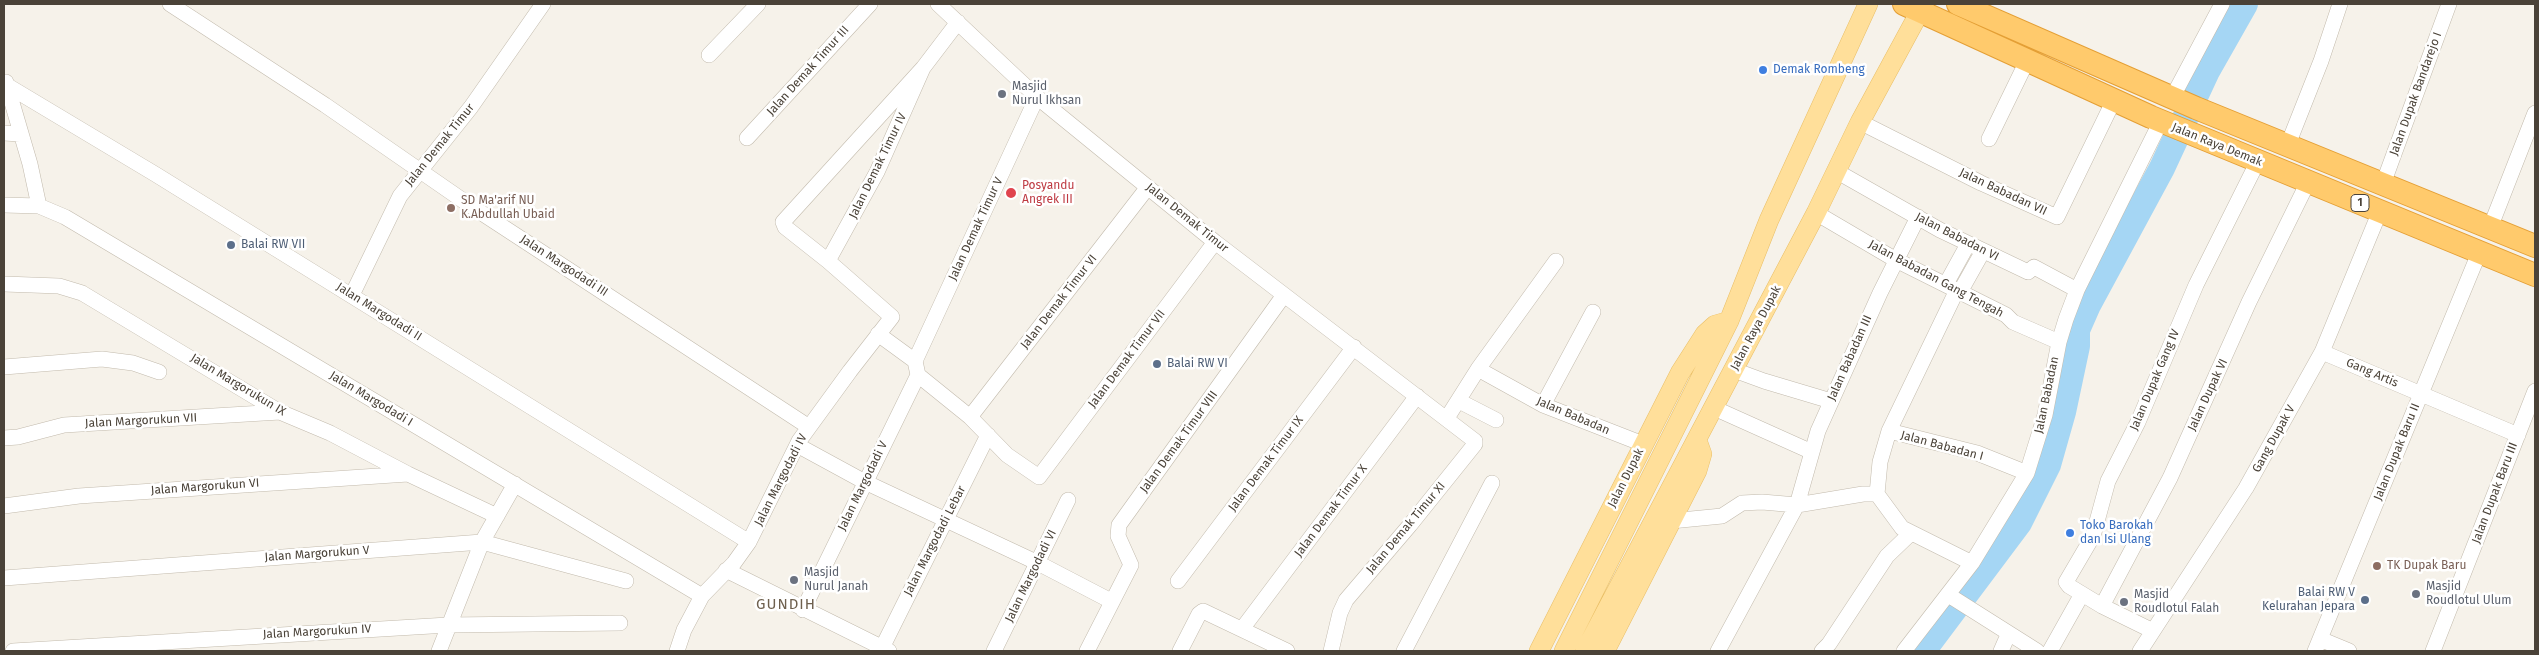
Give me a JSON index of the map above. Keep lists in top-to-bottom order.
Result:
{
  "streets": {
    "highway": ["Jalan Raya Demak", "1"],
    "main road": ["Jalan Raya Dupak", "Jalan Dupak"],
    "street": [
      "Jalan Demak Timur III",
      "Jalan Dupak Bandarejo I",
      "Jalan Demak Timur",
      "Jalan Demak Timur IV",
      "Jalan Babadan VII",
      "Jalan Demak Timur V",
      "Jalan Babadan VI",
      "Jalan Margodadi III",
      "Jalan Babadan Gang Tengah",
      "Jalan Demak Timur VI",
      "Jalan Margodadi II",
      "Jalan Babadan III",
      "Jalan Demak Timur VII",
      "Gang Artis",
      "Jalan Dupak Gang IV",
      "Jalan Margorukun IX",
      "Jalan Babadan",
      "Jalan Dupak VI",
      "Jalan Margodadi I",
      "Jalan Margorukun VII",
      "Gang Dupak V",
      "Jalan Demak Timur VIII",
      "Jalan Babadan I",
      "Jalan Dupak Baru II",
      "Jalan Demak Timur IX",
      "Jalan Margodadi IV",
      "Jalan Margodadi V",
      "Jalan Margorukun VI",
      "Jalan Dupak Baru III",
      "Jalan Demak Timur X",
      "Jalan Demak Timur XI",
      "Jalan Margodadi Lebar",
      "Jalan Margorukun V",
      "Jalan Margodadi VI",
      "Jalan Margorukun IV"
    ]
  },
  "crossings": [
    ["Jalan Dupak Bandarejo I", "Jalan Raya Demak"],
    ["Jalan Demak Timur", "Jalan Demak Timur IV"],
    ["Jalan Demak Timur", "Jalan Demak Timur V"],
    ["Jalan Demak Timur", "Jalan Margodadi III"],
    ["Jalan Demak Timur", "Jalan Demak Timur VI"],
    ["Jalan Demak Timur", "Jalan Margodadi II"],
    ["Jalan Demak Timur", "Jalan Demak Timur VII"],
    ["Jalan Demak Timur", "Jalan Demak Timur VIII"],
    ["Jalan Demak Timur", "Jalan Demak Timur IX"],
    ["Jalan Demak Timur", "Jalan Demak Timur X"],
    ["Jalan Demak Timur", "Jalan Demak Timur XI"],
    ["Jalan Raya Demak", "Jalan Babadan VII"],
    ["Jalan Raya Demak", "Jalan Raya Dupak"],
    ["Jalan Raya Demak", "Jalan Dupak Gang IV"],
    ["Jalan Raya Demak", "Jalan Babadan"],
    ["Jalan Raya Demak", "Jalan Dupak VI"],
    ["Jalan Raya Demak", "Gang Dupak V"],
    ["Jalan Raya Demak", "Jalan Dupak Baru II"],
    ["Jalan Demak Timur IV", "Jalan Margodadi IV"],
    ["Jalan Babadan VII", "Jalan Raya Dupak"],
    ["Jalan Demak Timur V", "Jalan Margodadi V"],
    ["Jalan Babadan VI", "Jalan Raya Dupak"],
    ["Jalan Babadan VI", "Jalan Babadan III"],
    ["Jalan Babadan VI", "Jalan Babadan"],
    ["Jalan Margodadi III", "Jalan Margodadi IV"],
    ["Jalan Babadan Gang Tengah", "Jalan Raya Dupak"],
    ["Jalan Babadan Gang Tengah", "Jalan Babadan III"],
    ["Jalan Babadan Gang Tengah", "Jalan Babadan"],
    ["Jalan Margodadi II", "Jalan Margodadi IV"],
    ["Jalan Raya Dupak", "Jalan Dupak"],
    ["Jalan Demak Timur VII", "Jalan Margodadi Lebar"],
    ["Gang Artis", "Gang Dupak V"],
    ["Gang Artis", "Jalan Dupak Baru II"],
    ["Gang Artis", "Jalan Dupak Baru III"],
    ["Jalan Dupak Gang IV", "Jalan Dupak VI"],
    ["Jalan Dupak Gang IV", "Gang Dupak V"],
    ["Jalan Margorukun IX", "Jalan Margorukun VII"],
    ["Jalan Margorukun IX", "Jalan Margorukun VI"],
    ["Jalan Babadan", "Jalan Babadan I"],
    ["Jalan Babadan", "Jalan Dupak"],
    ["Jalan Margodadi I", "Jalan Margodadi IV"]
  ],
  "districts": ["GUNDIH"],
  "places": [
    "Demak Rombeng",
    "Masjid Nurul Ikhsan",
    "Posyandu Angrek III",
    "SD Ma'arif NU K.Abdullah Ubaid",
    "Balai RW VII",
    "Balai RW VI",
    "Toko Barokah dan Isi Ulang",
    "TK Dupak Baru",
    "Masjid Nurul Janah",
    "Masjid Roudlotul Ulum",
    "Balai RW V Kelurahan Jepara",
    "Masjid Roudlotul Falah"
  ]
}
